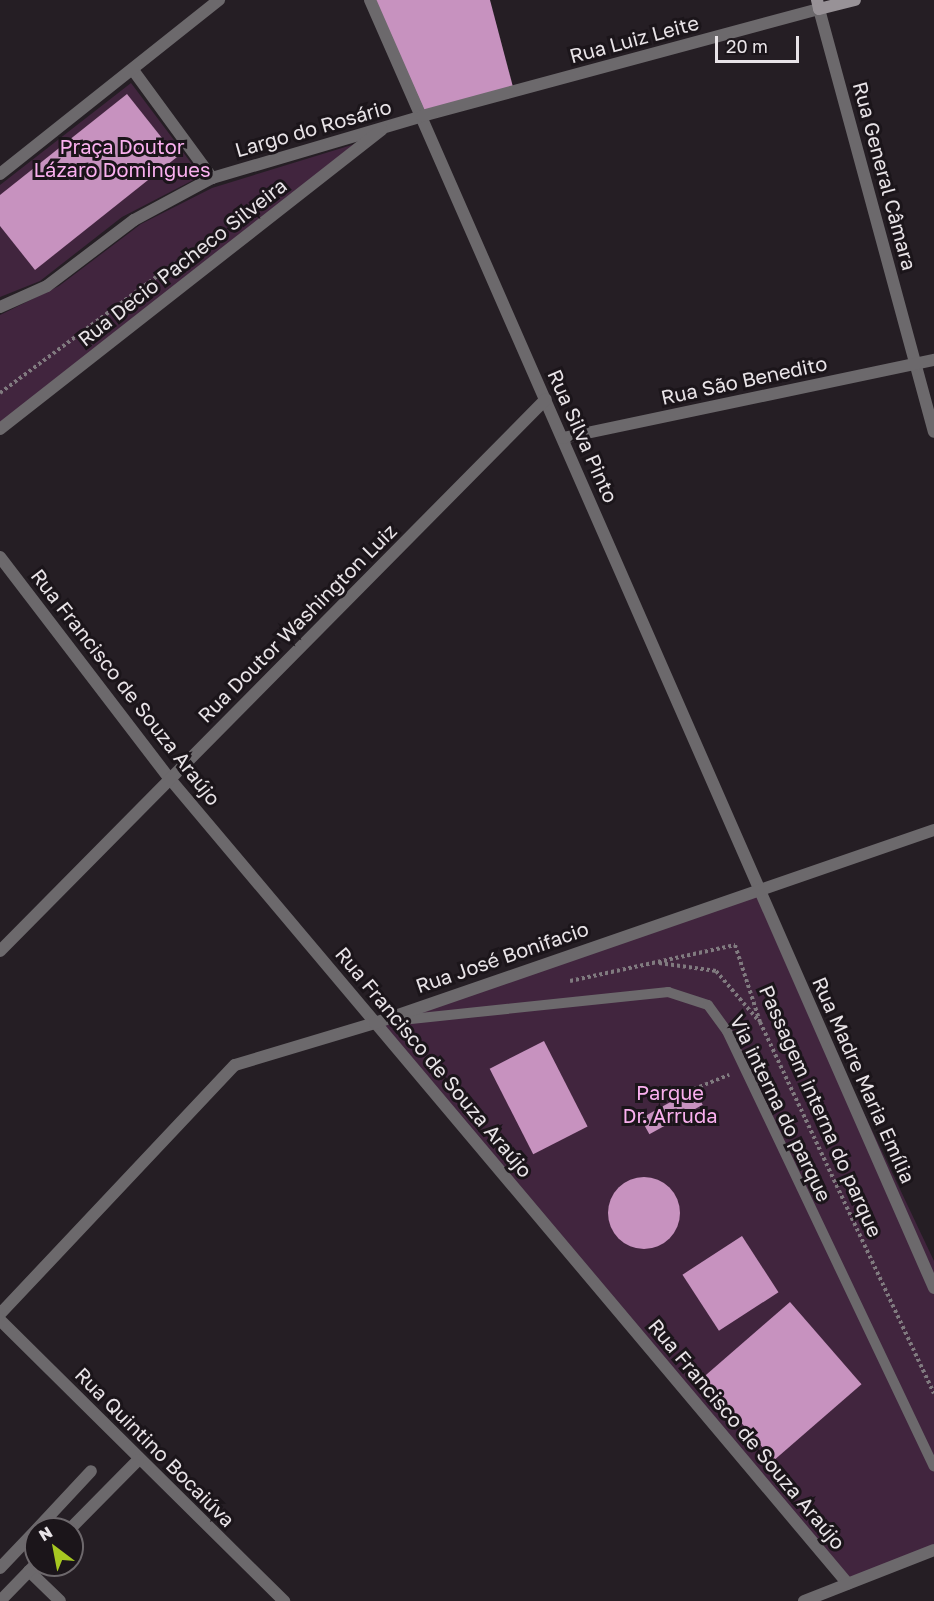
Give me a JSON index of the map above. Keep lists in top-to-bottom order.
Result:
{
  "streets": {
    "street": [
      "Rua Luiz Leite",
      "Largo do Rosário",
      "Rua General Câmara",
      "Rua Decio Pacheco Silveira",
      "Rua São Benedito",
      "Rua Silva Pinto",
      "Rua Doutor Washington Luiz",
      "Rua Francisco de Souza Araújo",
      "Rua José Bonifacio",
      "Rua Madre Maria Emília",
      "Rua Quintino Bocaiúva"
    ],
    "lane": ["Via interna do parque"],
    "path": ["Passagem interna do parque"]
  },
  "crossings": [
    ["Rua Luiz Leite", "Largo do Rosário"],
    ["Rua Luiz Leite", "Rua General Câmara"],
    ["Rua Luiz Leite", "Rua Silva Pinto"],
    ["Largo do Rosário", "Rua Decio Pacheco Silveira"],
    ["Largo do Rosário", "Rua Silva Pinto"],
    ["Rua General Câmara", "Rua São Benedito"],
    ["Rua São Benedito", "Rua Silva Pinto"],
    ["Rua Silva Pinto", "Rua Doutor Washington Luiz"],
    ["Rua Silva Pinto", "Rua José Bonifacio"],
    ["Rua Silva Pinto", "Rua Madre Maria Emília"],
    ["Rua Doutor Washington Luiz", "Rua Francisco de Souza Araújo"],
    ["Rua Francisco de Souza Araújo", "Rua José Bonifacio"],
    ["Rua Francisco de Souza Araújo", "Via interna do parque"],
    ["Rua José Bonifacio", "Rua Madre Maria Emília"],
    ["Rua José Bonifacio", "Via interna do parque"]
  ],
  "parks": ["Praça Doutor Lázaro Domingues", "Parque Dr. Arruda"],
  "scale_bar": "20 m",
  "north": "top left"
}
